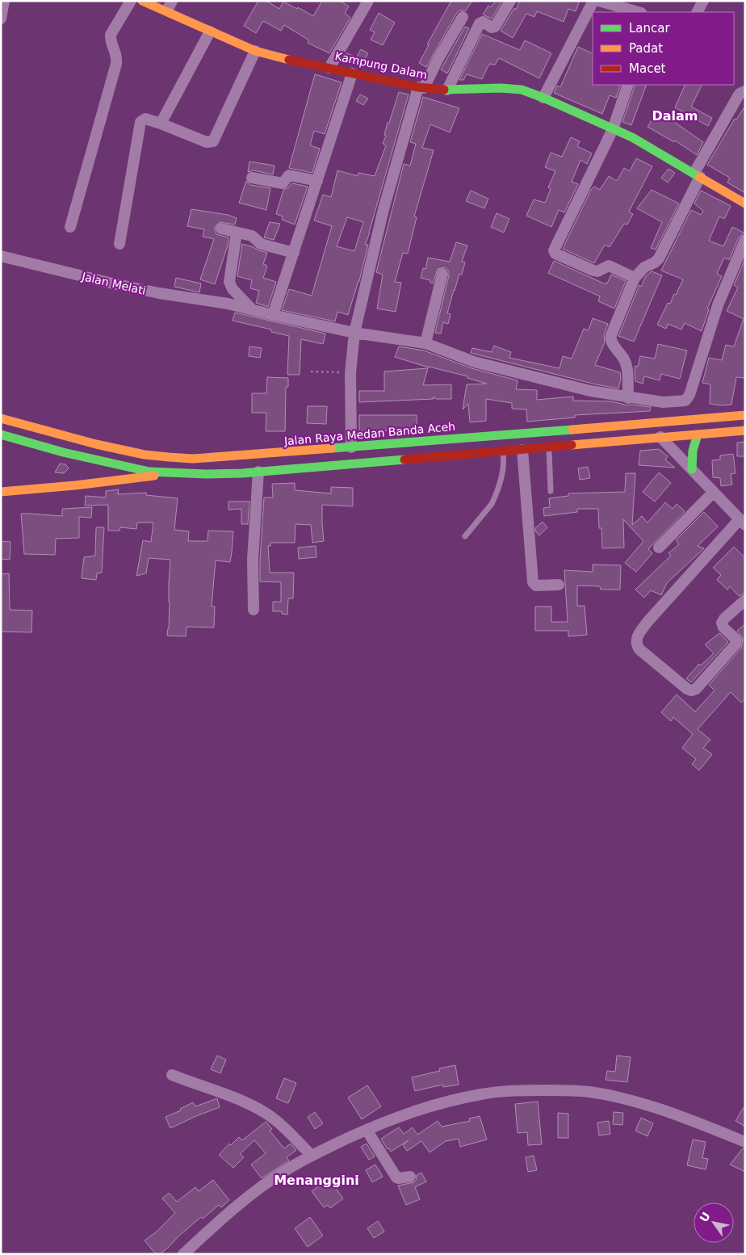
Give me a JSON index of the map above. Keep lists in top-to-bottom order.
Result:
{
  "streets": {
    "main road": ["Kampung Dalam", "Jalan Raya Medan Banda Aceh"],
    "street": ["Jalan Melati"]
  },
  "districts": ["Dalam", "Menanggini"],
  "legend": ["Lancar", "Padat", "Macet"],
  "north": "top left"
}
